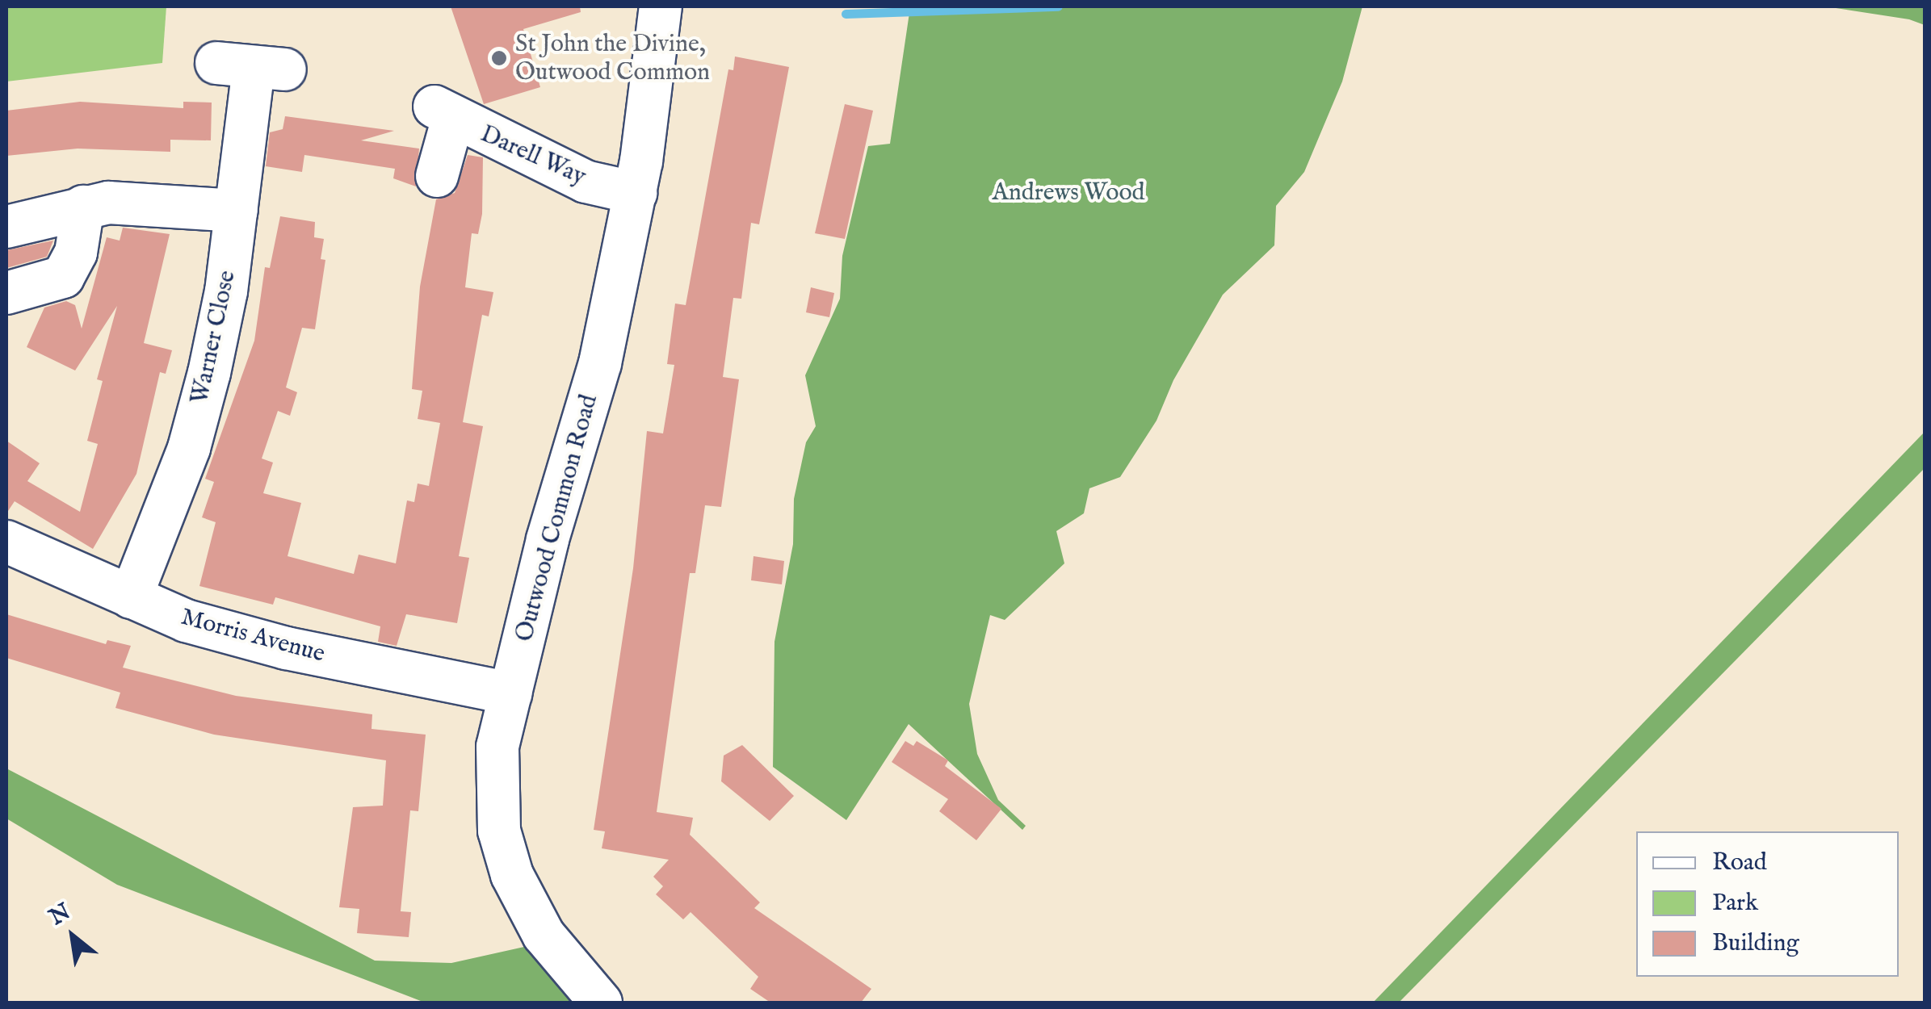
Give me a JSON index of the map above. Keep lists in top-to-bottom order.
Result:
{
  "streets": {
    "street": [
      "Darell Way",
      "Warner Close",
      "Outwood Common Road",
      "Morris Avenue"
    ]
  },
  "crossings": [
    ["Darell Way", "Outwood Common Road"],
    ["Warner Close", "Morris Avenue"],
    ["Outwood Common Road", "Morris Avenue"]
  ],
  "parks": ["Andrews Wood"],
  "places": ["St John the Divine, Outwood Common"],
  "legend": ["Road", "Park", "Building"],
  "north": "top left"
}
